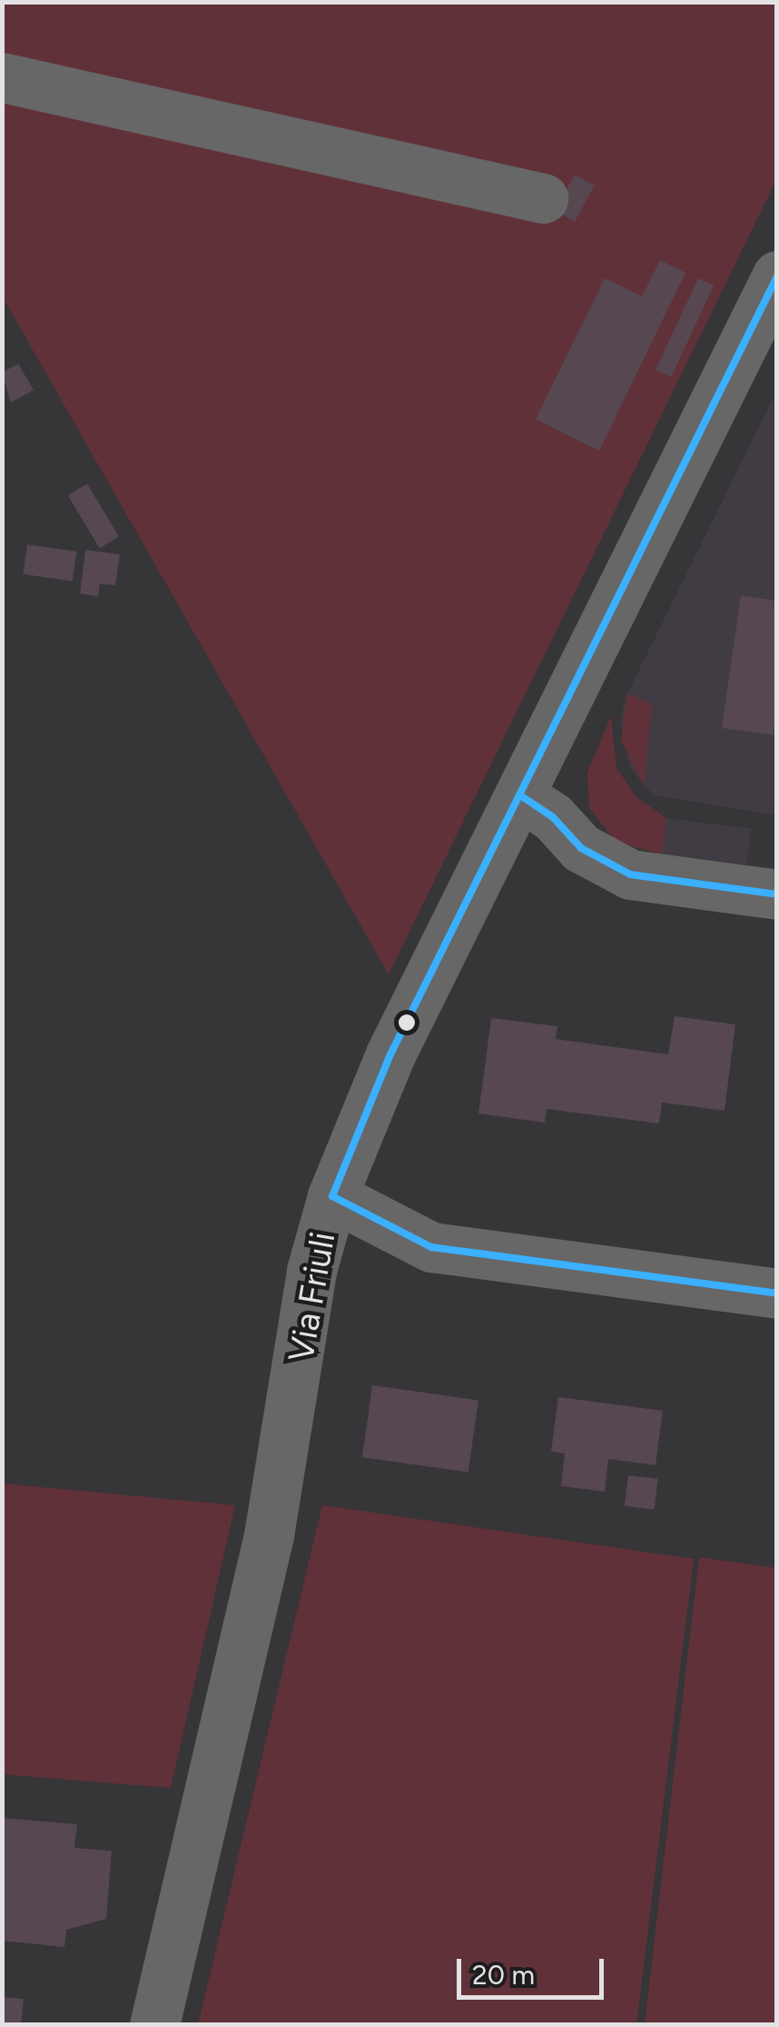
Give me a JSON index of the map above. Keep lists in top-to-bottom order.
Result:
{
  "streets": {
    "street": ["Via Friuli"]
  },
  "scale_bar": "20 m"
}
